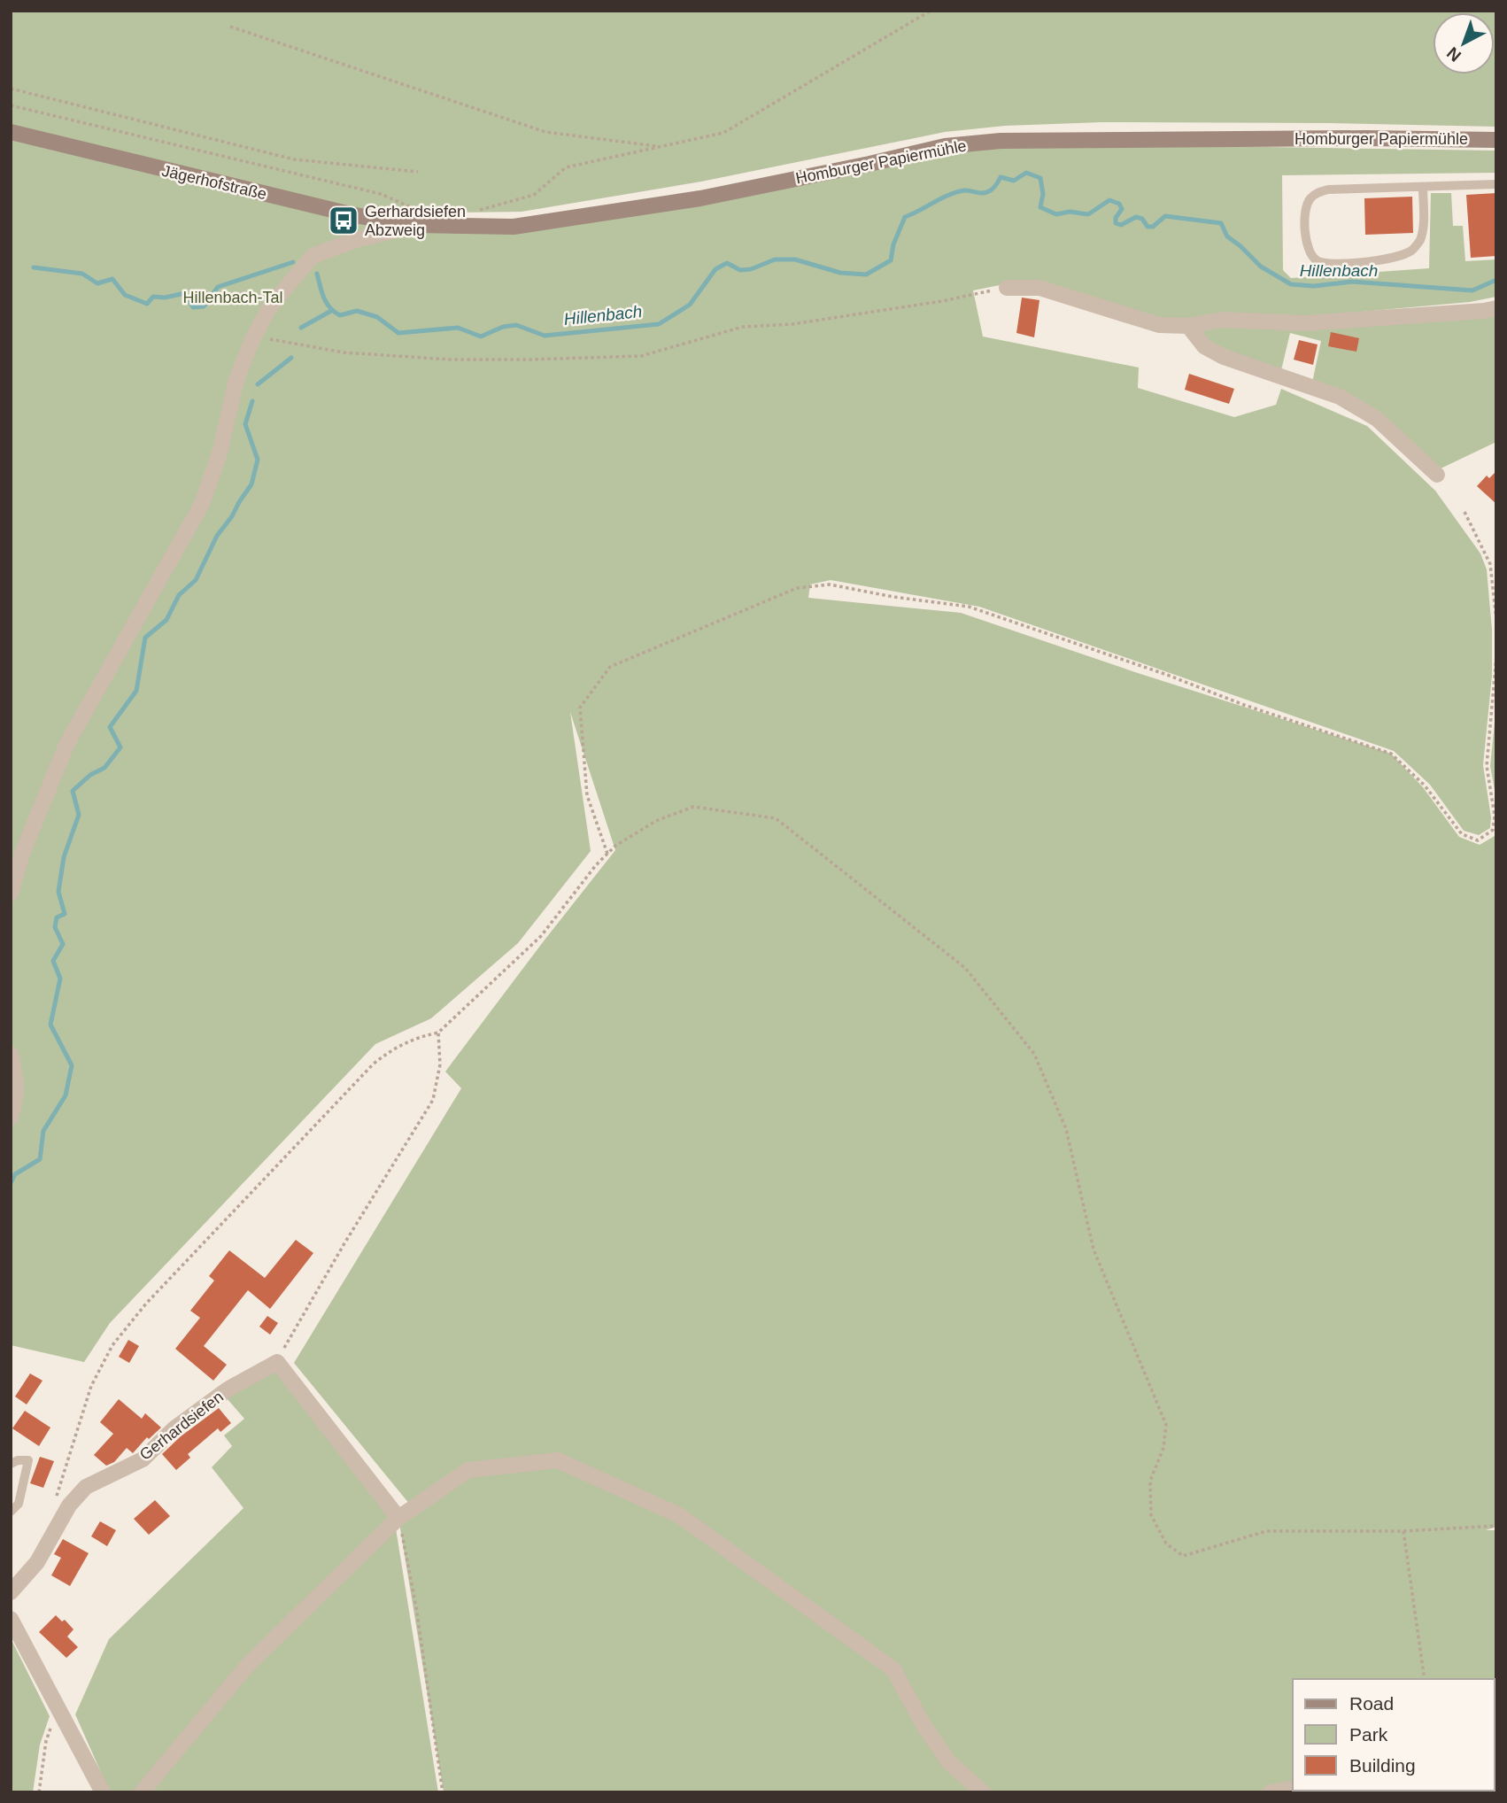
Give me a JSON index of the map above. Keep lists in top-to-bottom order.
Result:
{
  "streets": {
    "main road": ["Homburger Papiermühle", "Jägerhofstraße"],
    "street": ["Gerhardsiefen"]
  },
  "crossings": [
    ["Homburger Papiermühle", "Jägerhofstraße"]
  ],
  "water": ["Hillenbach"],
  "parks": ["Hillenbach-Tal"],
  "places": {
    "bus stop": ["Gerhardsiefen Abzweig"]
  },
  "legend": ["Road", "Park", "Building"],
  "north": "bottom left"
}
